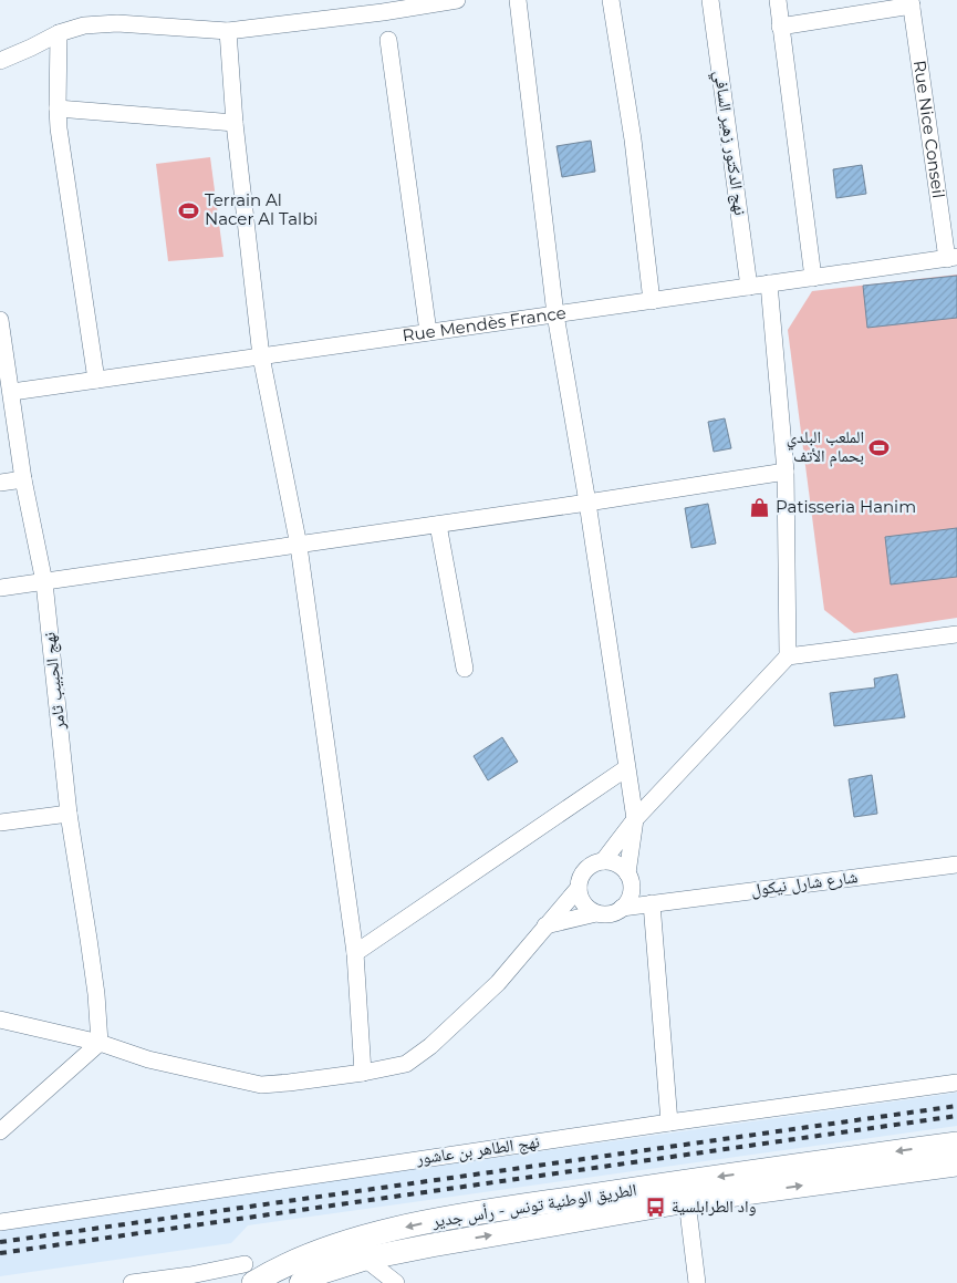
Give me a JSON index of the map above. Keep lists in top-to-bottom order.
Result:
{
  "streets": {
    "highway": ["الطريق الوطنية تونس - رأس جدير"],
    "street": [
      "Rue Nice Conseil",
      "نهج الدكتور زهير السافي",
      "Rue Mendès France",
      "نهج الحبيب ثامر",
      "شارع شارل نيكول",
      "نهج الطاهر بن عاشور"
    ]
  },
  "crossings": [
    ["Rue Nice Conseil", "Rue Mendès France"],
    ["نهج الدكتور زهير السافي", "Rue Mendès France"],
    ["Rue Mendès France", "نهج الحبيب ثامر"]
  ],
  "places": {
    "sports": ["Terrain Al Nacer Al Talbi", "الملعب البلدي بحمام الأتف"],
    "shop": ["Patisseria Hanim"],
    "bus stop": ["واد الطرابلسية"]
  }
}
